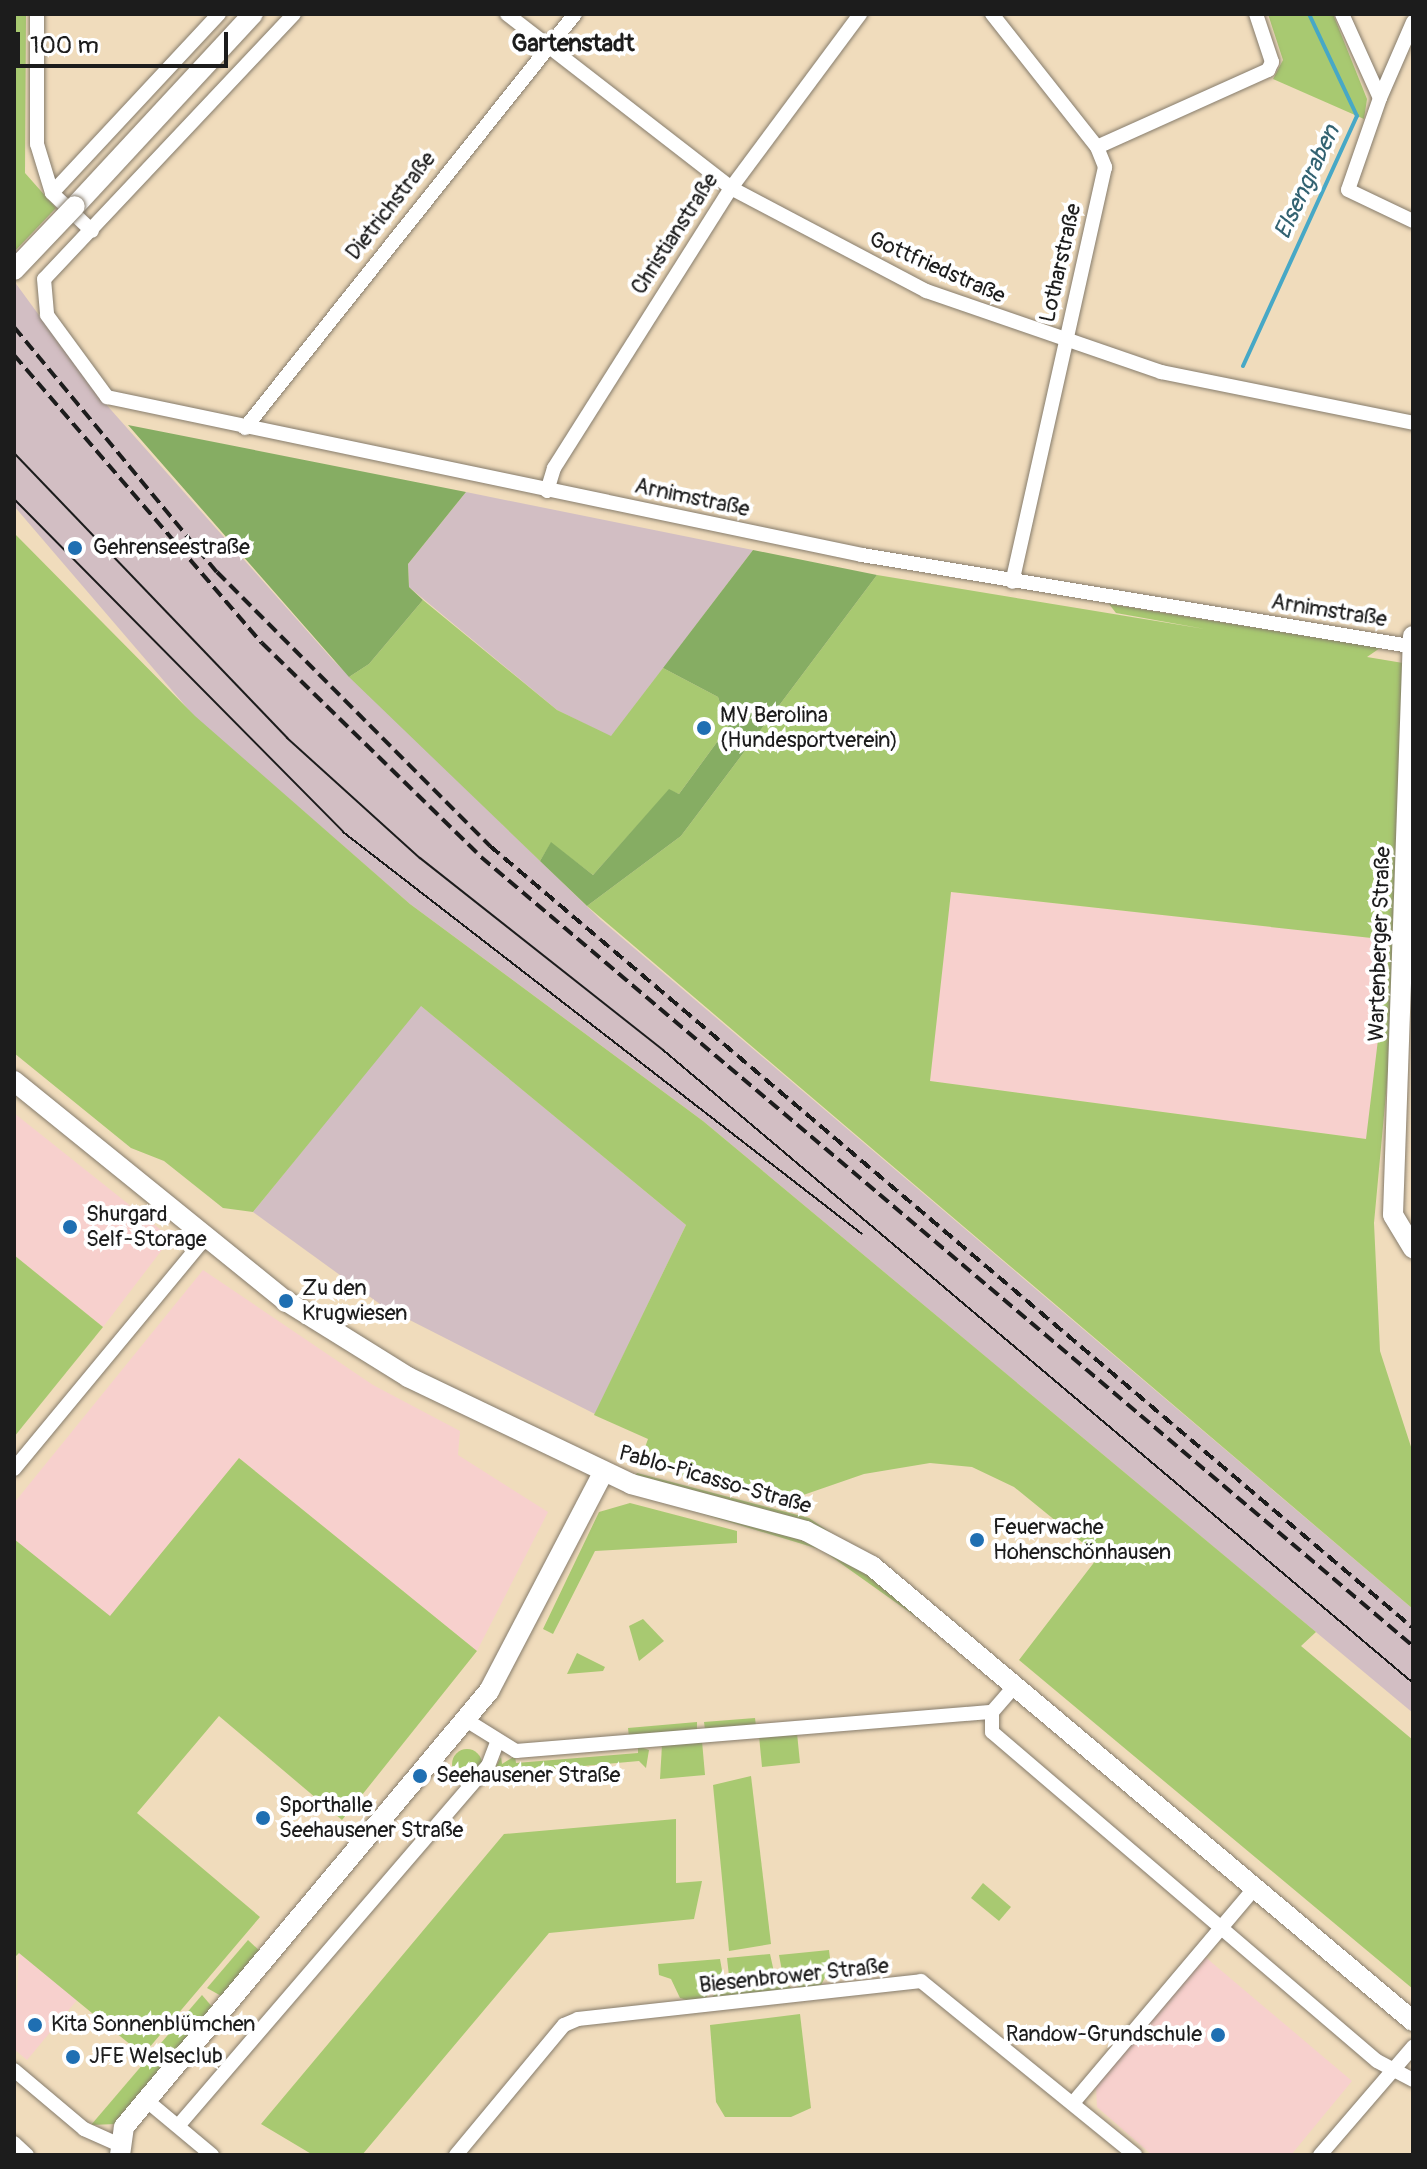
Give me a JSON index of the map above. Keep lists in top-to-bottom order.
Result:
{
  "streets": {
    "main road": ["Wartenberger Straße", "Pablo-Picasso-Straße"],
    "street": [
      "Dietrichstraße",
      "Christianstraße",
      "Lotharstraße",
      "Gottfriedstraße",
      "Arnimstraße",
      "Biesenbrower Straße"
    ]
  },
  "crossings": [
    ["Dietrichstraße", "Gottfriedstraße"],
    ["Dietrichstraße", "Arnimstraße"],
    ["Christianstraße", "Gottfriedstraße"],
    ["Christianstraße", "Arnimstraße"],
    ["Lotharstraße", "Gottfriedstraße"],
    ["Lotharstraße", "Arnimstraße"],
    ["Arnimstraße", "Wartenberger Straße"]
  ],
  "districts": ["Gartenstadt"],
  "water": ["Elsengraben"],
  "places": [
    "Gehrenseestraße",
    "MV Berolina (Hundesportverein)",
    "Shurgard Self-Storage",
    "Zu den Krugwiesen",
    "Feuerwache Hohenschönhausen",
    "Seehausener Straße",
    "Sporthalle Seehausener Straße",
    "Kita Sonnenblümchen",
    "Randow-Grundschule",
    "JFE Welseclub"
  ],
  "scale_bar": "100 m"
}
